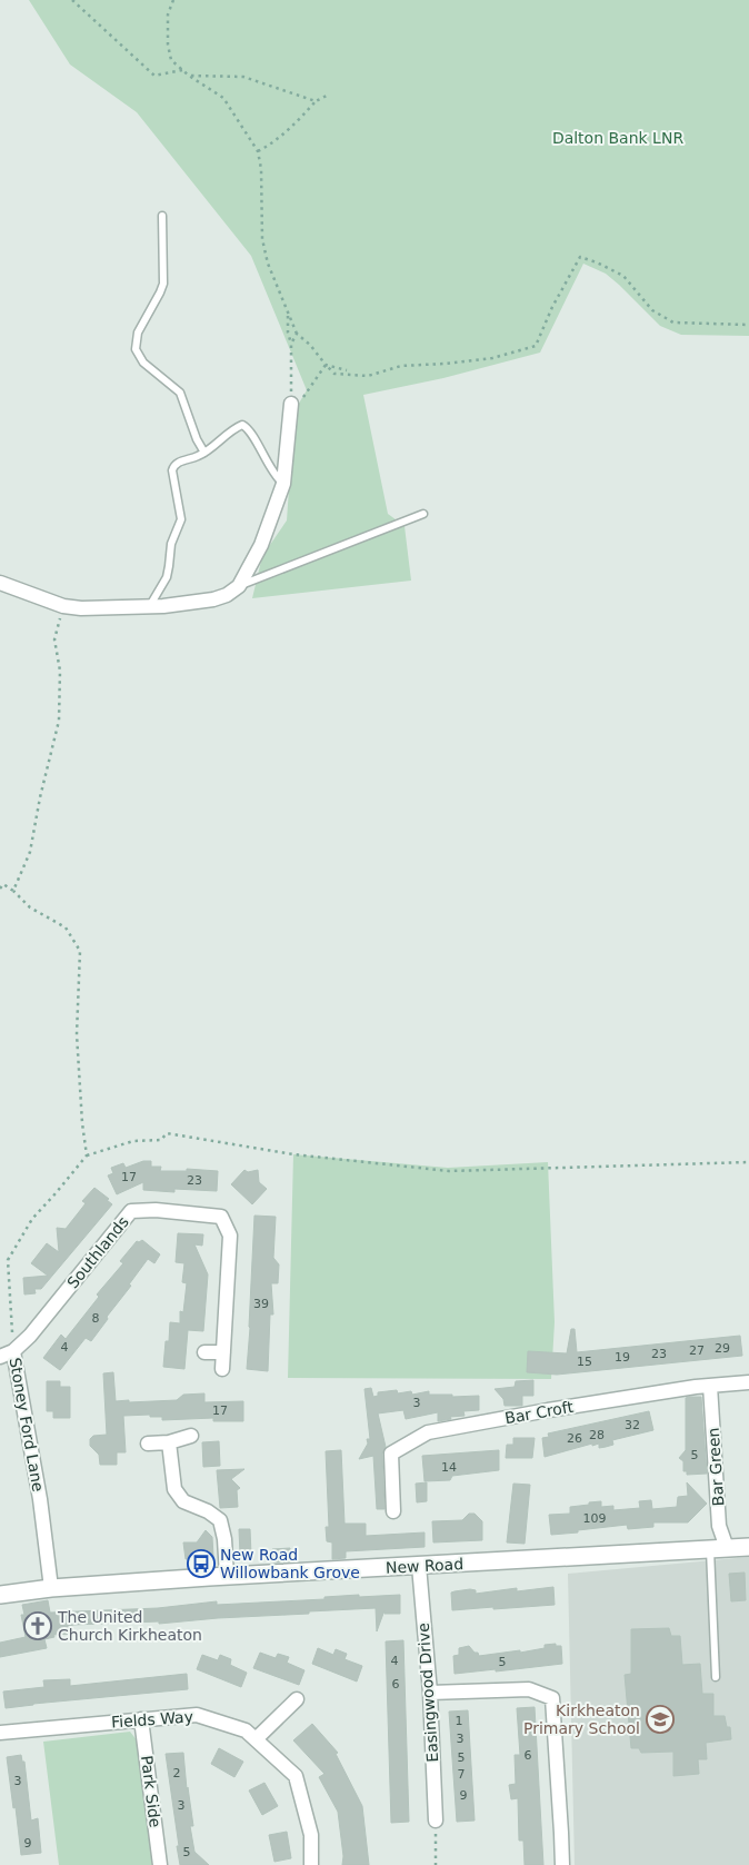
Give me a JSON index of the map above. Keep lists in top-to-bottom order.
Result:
{
  "streets": {
    "street": [
      "Southlands",
      "Bar Croft",
      "Stoney Ford Lane",
      "Bar Green",
      "New Road",
      "Easingwood Drive",
      "Fields Way",
      "Park Side"
    ]
  },
  "crossings": [
    ["Southlands", "Stoney Ford Lane"],
    ["Bar Croft", "Bar Green"],
    ["Stoney Ford Lane", "New Road"],
    ["Bar Green", "New Road"],
    ["New Road", "Easingwood Drive"],
    ["Fields Way", "Park Side"]
  ],
  "parks": ["Dalton Bank LNR"],
  "places": {
    "bus stop": ["New Road Willowbank Grove"],
    "church": ["The United Church Kirkheaton"],
    "school or university": ["Kirkheaton Primary School"]
  },
  "house_numbers": [
    "17",
    "23",
    "39",
    "8",
    "4",
    "29",
    "27",
    "23",
    "19",
    "15",
    "3",
    "17",
    "32",
    "28",
    "26",
    "5",
    "14",
    "109",
    "4",
    "5",
    "6",
    "1",
    "3",
    "6",
    "5",
    "2",
    "7",
    "3",
    "9",
    "3",
    "9",
    "5"
  ]
}
